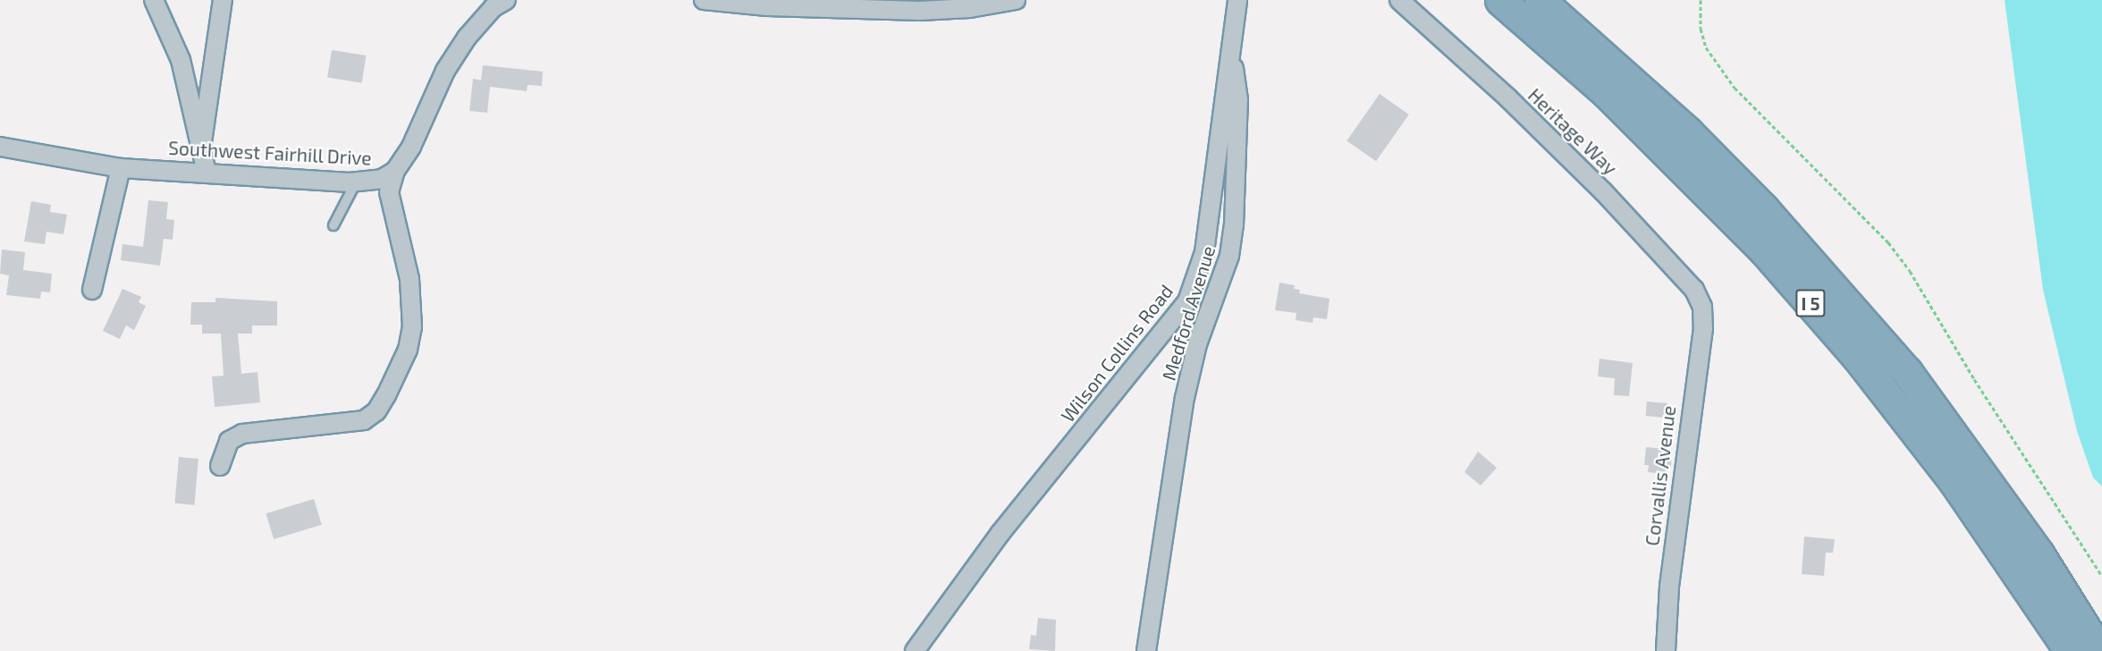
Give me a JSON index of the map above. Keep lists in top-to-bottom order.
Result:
{
  "streets": {
    "highway": ["I 5"],
    "street": [
      "Heritage Way",
      "Southwest Fairhill Drive",
      "Medford Avenue",
      "Wilson Collins Road",
      "Corvallis Avenue"
    ]
  },
  "crossings": [
    ["Heritage Way", "Corvallis Avenue"],
    ["Medford Avenue", "Wilson Collins Road"]
  ]
}
